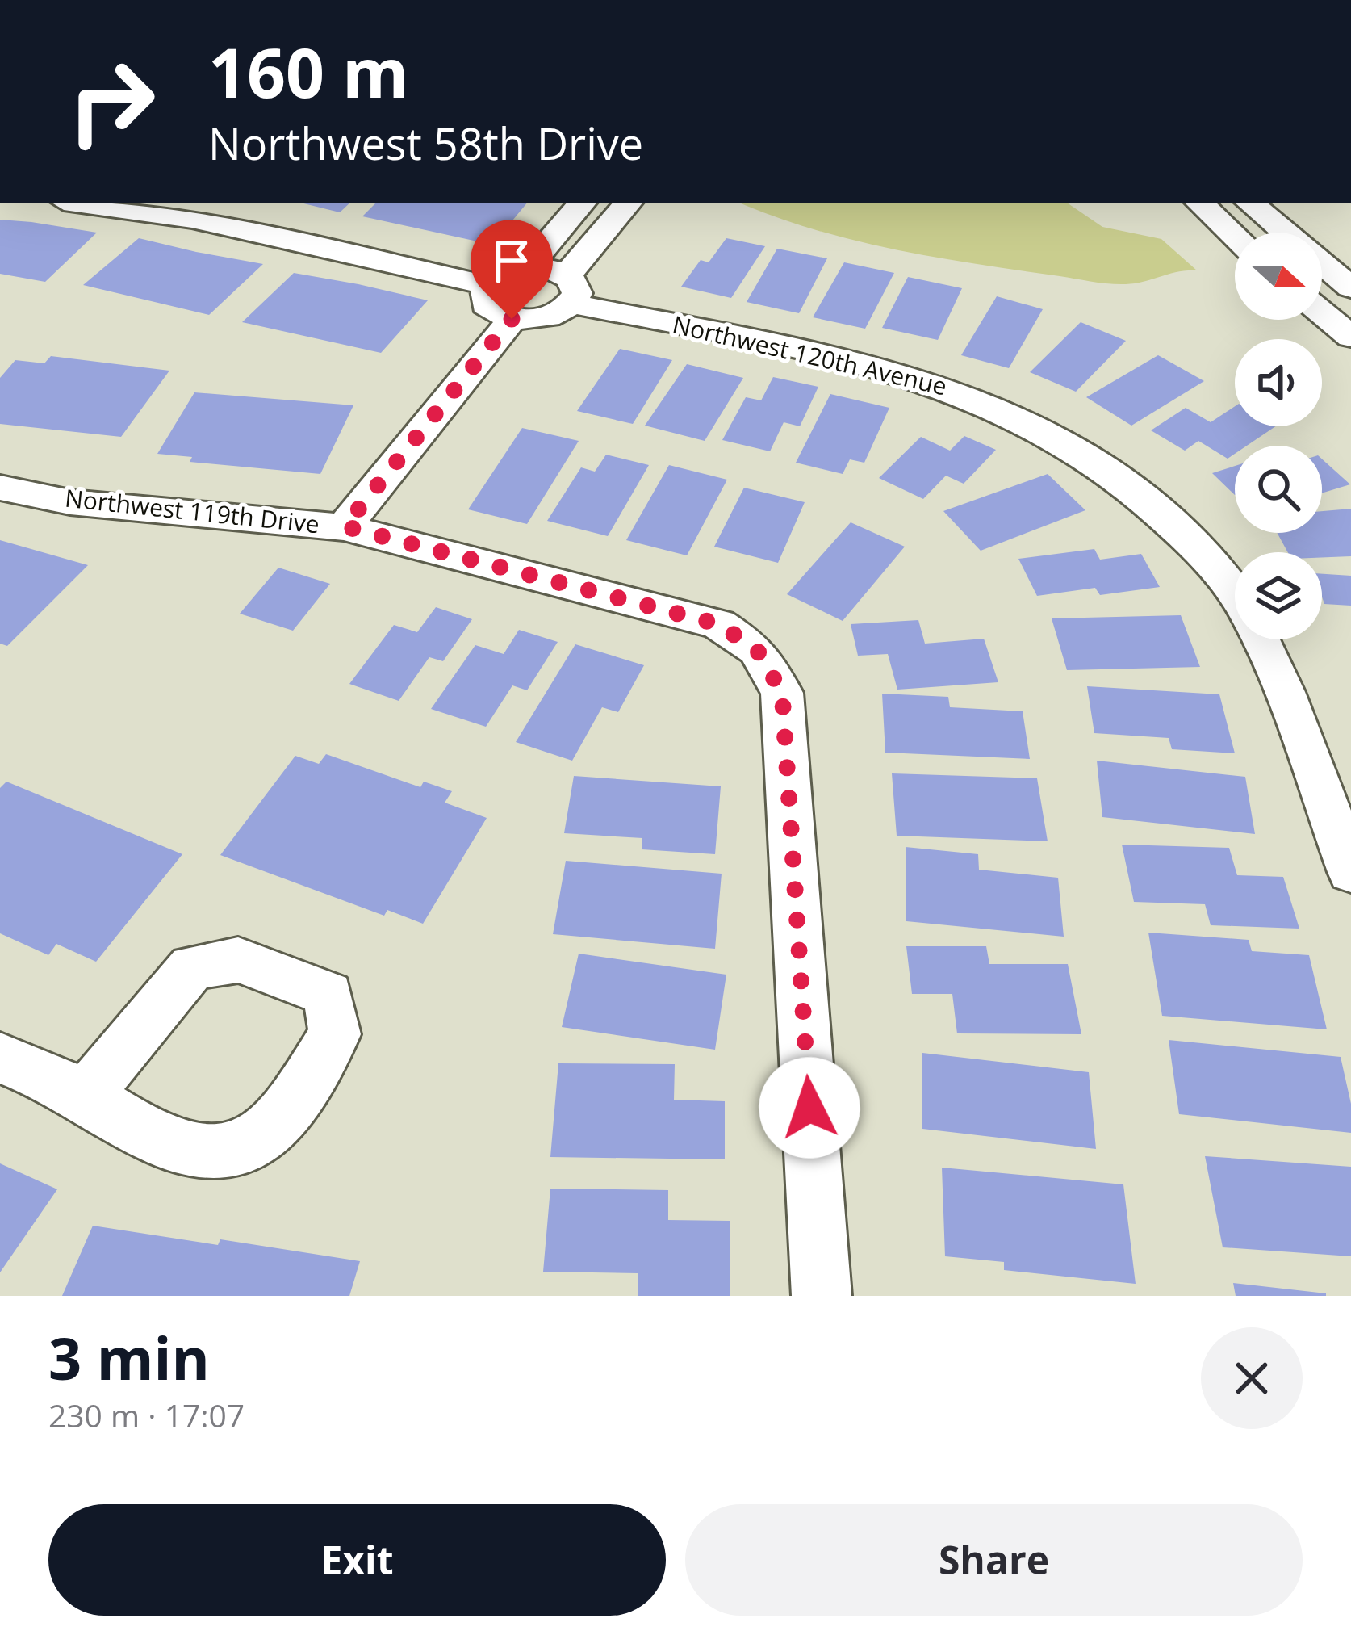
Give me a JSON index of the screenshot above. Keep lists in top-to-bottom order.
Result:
{
  "streets": {
    "street": ["Northwest 120th Avenue", "Northwest 119th Drive"]
  },
  "north": "right",
  "page": {
    "turn": ["160 m", "Northwest 58th Drive"],
    "heading": ["3 min", "230 m · 17:07"],
    "buttons": ["Exit", "Share"]
  }
}
